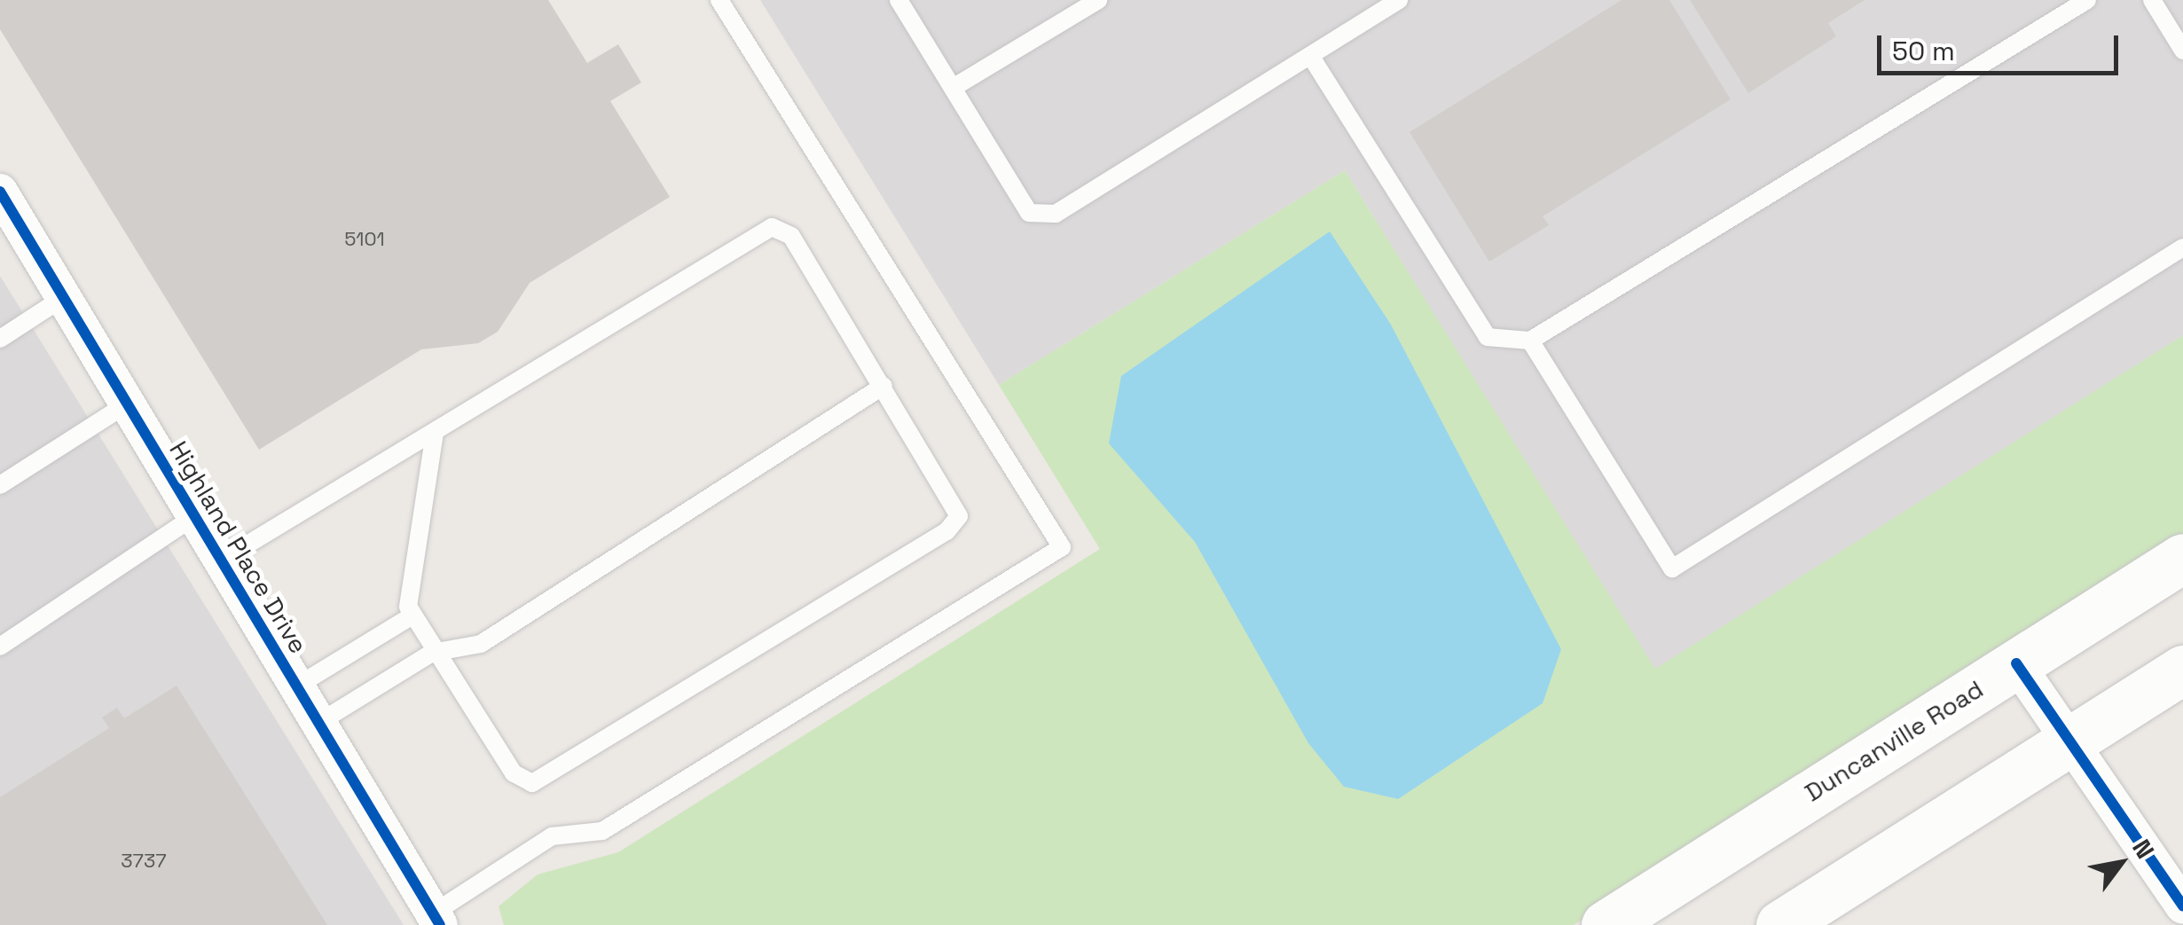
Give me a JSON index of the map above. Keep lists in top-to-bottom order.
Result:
{
  "streets": {
    "main road": ["Duncanville Road"],
    "street": ["Highland Place Drive"]
  },
  "house_numbers": ["5101", "3737"],
  "scale_bar": "50 m",
  "north": "top right"
}
